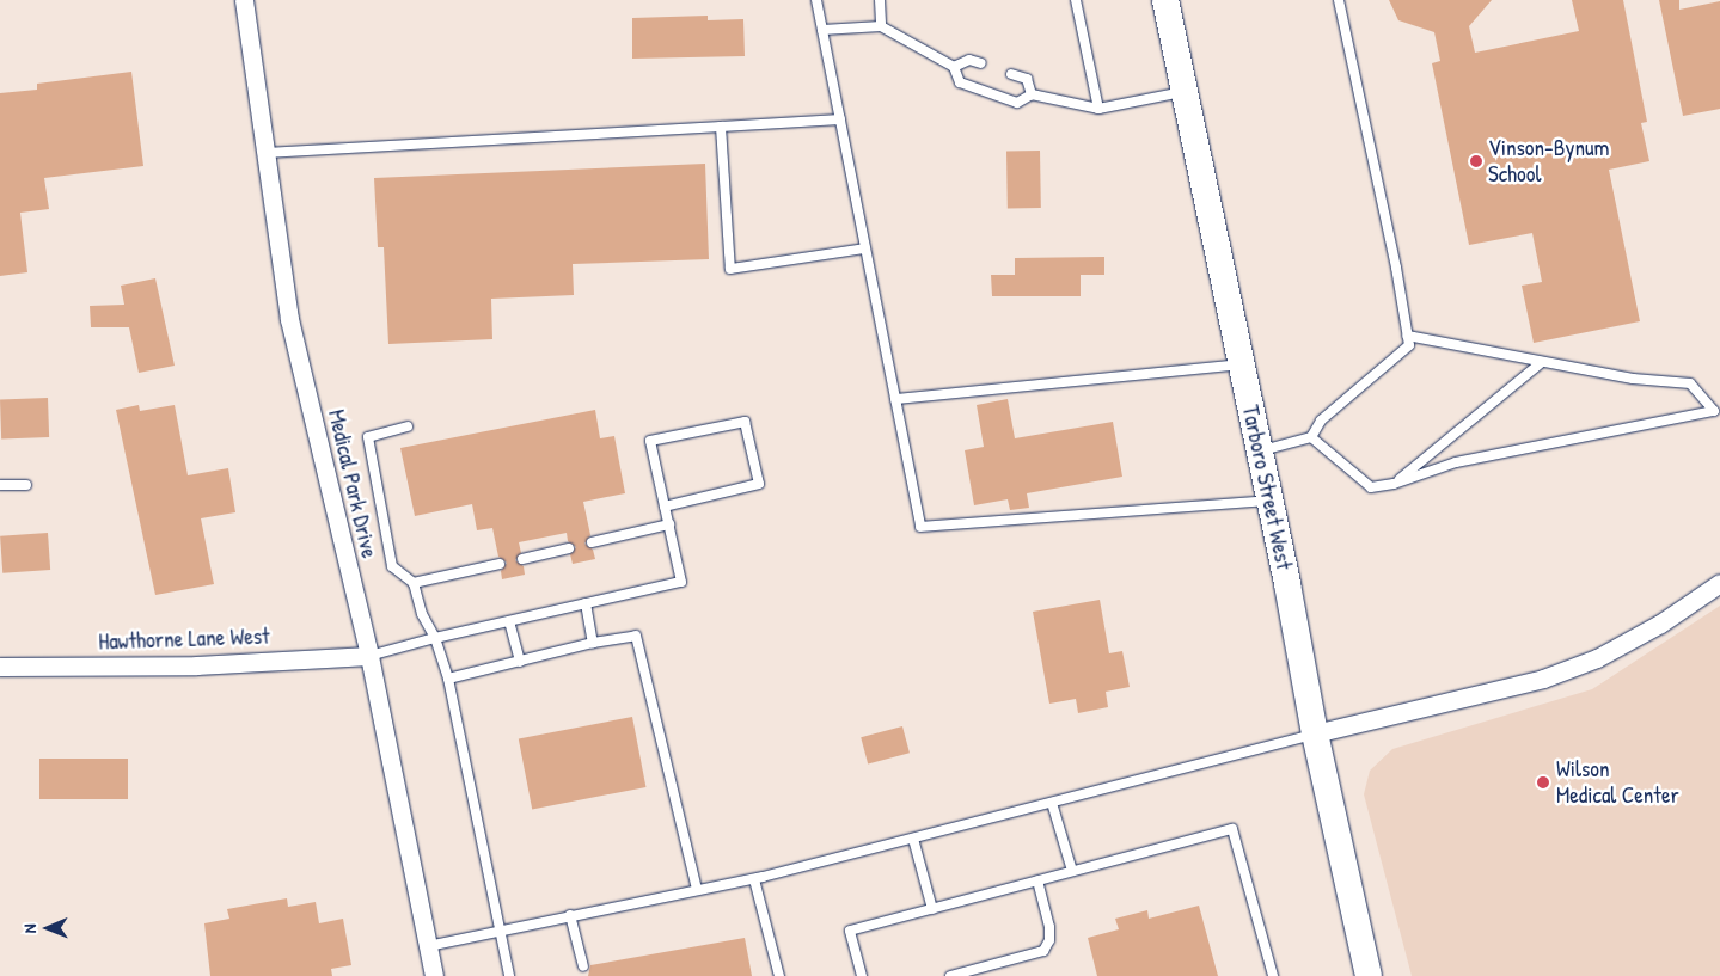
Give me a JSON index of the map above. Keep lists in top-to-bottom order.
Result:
{
  "streets": {
    "main road": ["Tarboro Street West"],
    "street": ["Medical Park Drive", "Hawthorne Lane West"]
  },
  "crossings": [
    ["Medical Park Drive", "Hawthorne Lane West"]
  ],
  "places": ["Vinson-Bynum School", "Wilson Medical Center"],
  "north": "left"
}
